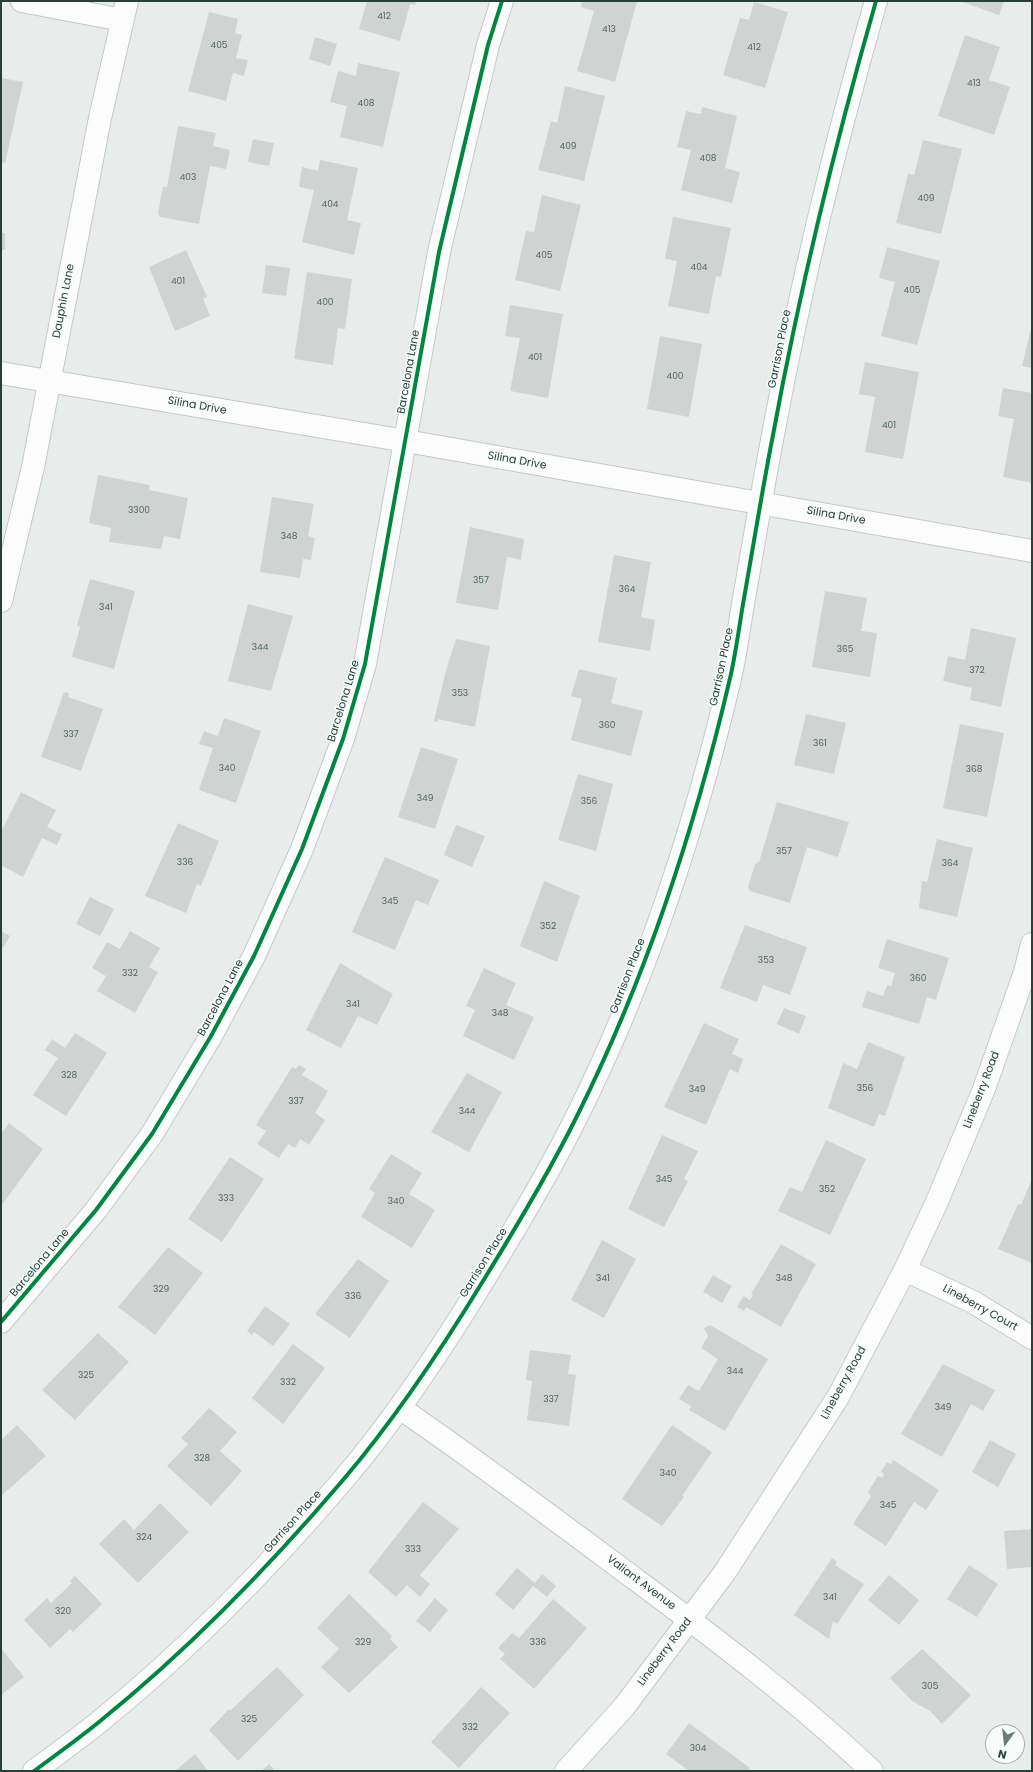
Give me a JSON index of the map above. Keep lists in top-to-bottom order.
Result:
{
  "streets": {
    "street": [
      "Dauphin Lane",
      "Garrison Place",
      "Barcelona Lane",
      "Silina Drive",
      "Lineberry Road",
      "Lineberry Court",
      "Valiant Avenue"
    ]
  },
  "crossings": [
    ["Dauphin Lane", "Silina Drive"],
    ["Garrison Place", "Silina Drive"],
    ["Garrison Place", "Valiant Avenue"],
    ["Barcelona Lane", "Silina Drive"],
    ["Lineberry Road", "Lineberry Court"],
    ["Lineberry Road", "Valiant Avenue"]
  ],
  "house_numbers": [
    "412",
    "413",
    "405",
    "412",
    "413",
    "408",
    "409",
    "408",
    "403",
    "409",
    "404",
    "405",
    "404",
    "401",
    "405",
    "400",
    "401",
    "400",
    "401",
    "3300",
    "348",
    "357",
    "364",
    "341",
    "344",
    "365",
    "372",
    "353",
    "360",
    "337",
    "361",
    "340",
    "368",
    "349",
    "356",
    "357",
    "336",
    "364",
    "345",
    "352",
    "353",
    "332",
    "360",
    "341",
    "348",
    "328",
    "356",
    "349",
    "337",
    "344",
    "345",
    "352",
    "333",
    "340",
    "341",
    "348",
    "329",
    "336",
    "344",
    "325",
    "332",
    "337",
    "349",
    "328",
    "340",
    "345",
    "324",
    "333",
    "341",
    "320",
    "329",
    "336",
    "305",
    "325",
    "332",
    "304"
  ],
  "north": "bottom"
}
